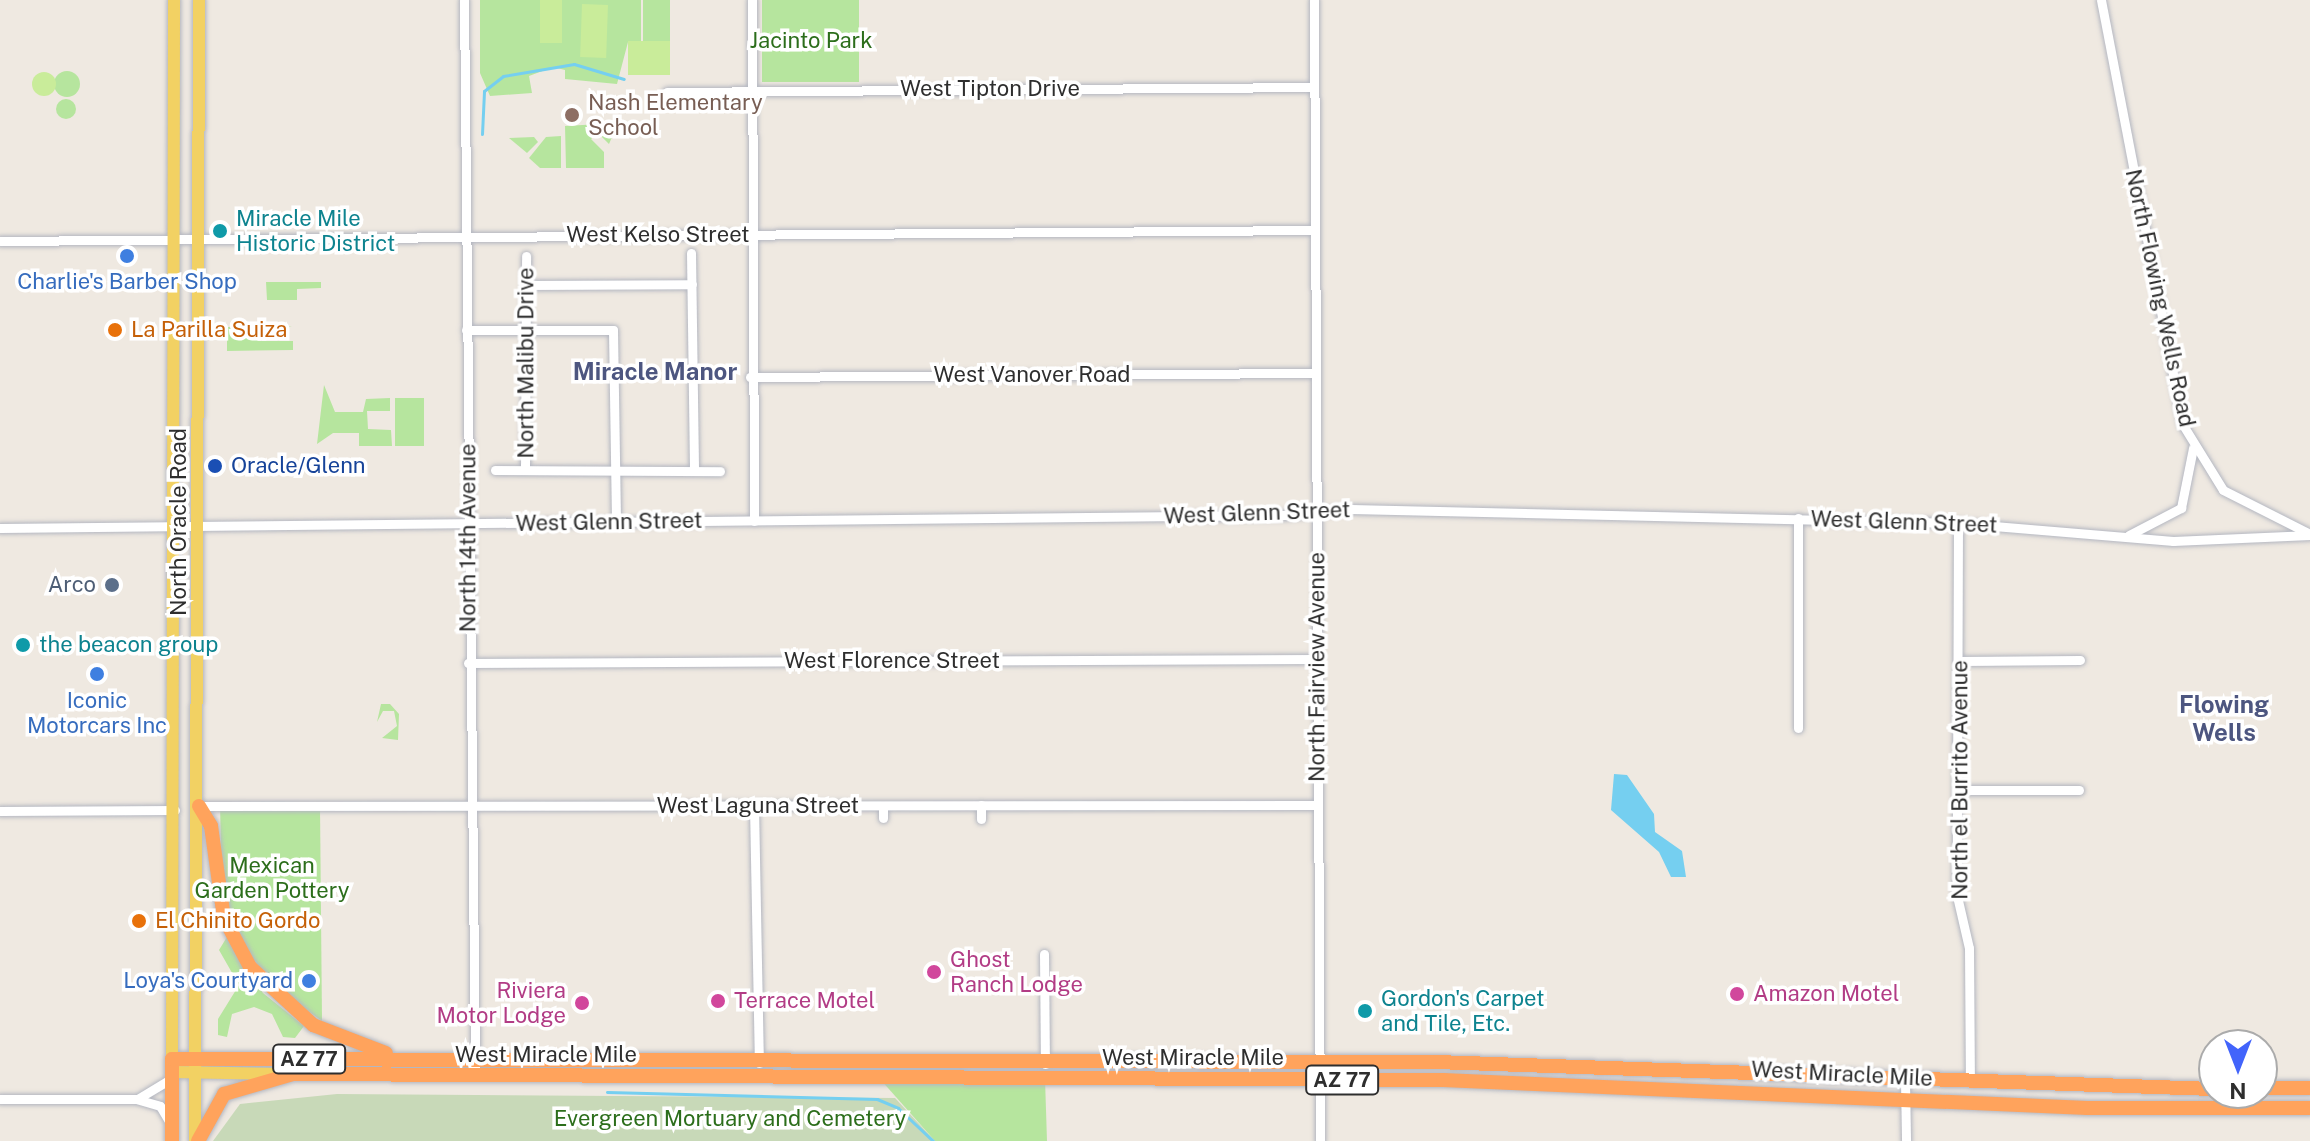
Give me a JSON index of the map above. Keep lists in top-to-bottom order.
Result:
{
  "streets": {
    "highway": ["North Oracle Road", "West Miracle Mile", "AZ 77"],
    "street": [
      "West Tipton Drive",
      "West Kelso Street",
      "North Flowing Wells Road",
      "North Malibu Drive",
      "West Vanover Road",
      "West Glenn Street",
      "North 14th Avenue",
      "West Florence Street",
      "North Fairview Avenue",
      "North el Burrito Avenue",
      "West Laguna Street"
    ]
  },
  "crossings": [
    ["West Tipton Drive", "North Fairview Avenue"],
    ["West Kelso Street", "North Oracle Road"],
    ["West Kelso Street", "North 14th Avenue"],
    ["West Kelso Street", "North Fairview Avenue"],
    ["North Flowing Wells Road", "West Glenn Street"],
    ["West Vanover Road", "North Fairview Avenue"],
    ["West Glenn Street", "North Oracle Road"],
    ["West Glenn Street", "North 14th Avenue"],
    ["West Glenn Street", "North Fairview Avenue"],
    ["West Glenn Street", "North el Burrito Avenue"],
    ["North Oracle Road", "West Laguna Street"],
    ["North Oracle Road", "West Miracle Mile"],
    ["North Oracle Road", "AZ 77"],
    ["North 14th Avenue", "West Florence Street"],
    ["North 14th Avenue", "West Laguna Street"],
    ["North 14th Avenue", "West Miracle Mile"],
    ["West Florence Street", "North Fairview Avenue"],
    ["North Fairview Avenue", "West Laguna Street"],
    ["North Fairview Avenue", "West Miracle Mile"],
    ["North el Burrito Avenue", "West Miracle Mile"],
    ["West Miracle Mile", "AZ 77"]
  ],
  "districts": ["Miracle Manor", "Flowing Wells"],
  "parks": ["Jacinto Park", "Mexican Garden Pottery", "Evergreen Mortuary and Cemetery"],
  "places": [
    "Nash Elementary School",
    "Miracle Mile Historic District",
    "Charlie's Barber Shop",
    "La Parilla Suiza",
    "Oracle/Glenn",
    "Arco",
    "the beacon group",
    "Iconic Motorcars Inc",
    "El Chinito Gordo",
    "Ghost Ranch Lodge",
    "Loya's Courtyard",
    "Amazon Motel",
    "Terrace Motel",
    "Riviera Motor Lodge",
    "Gordon's Carpet and Tile, Etc."
  ],
  "north": "bottom"
}
